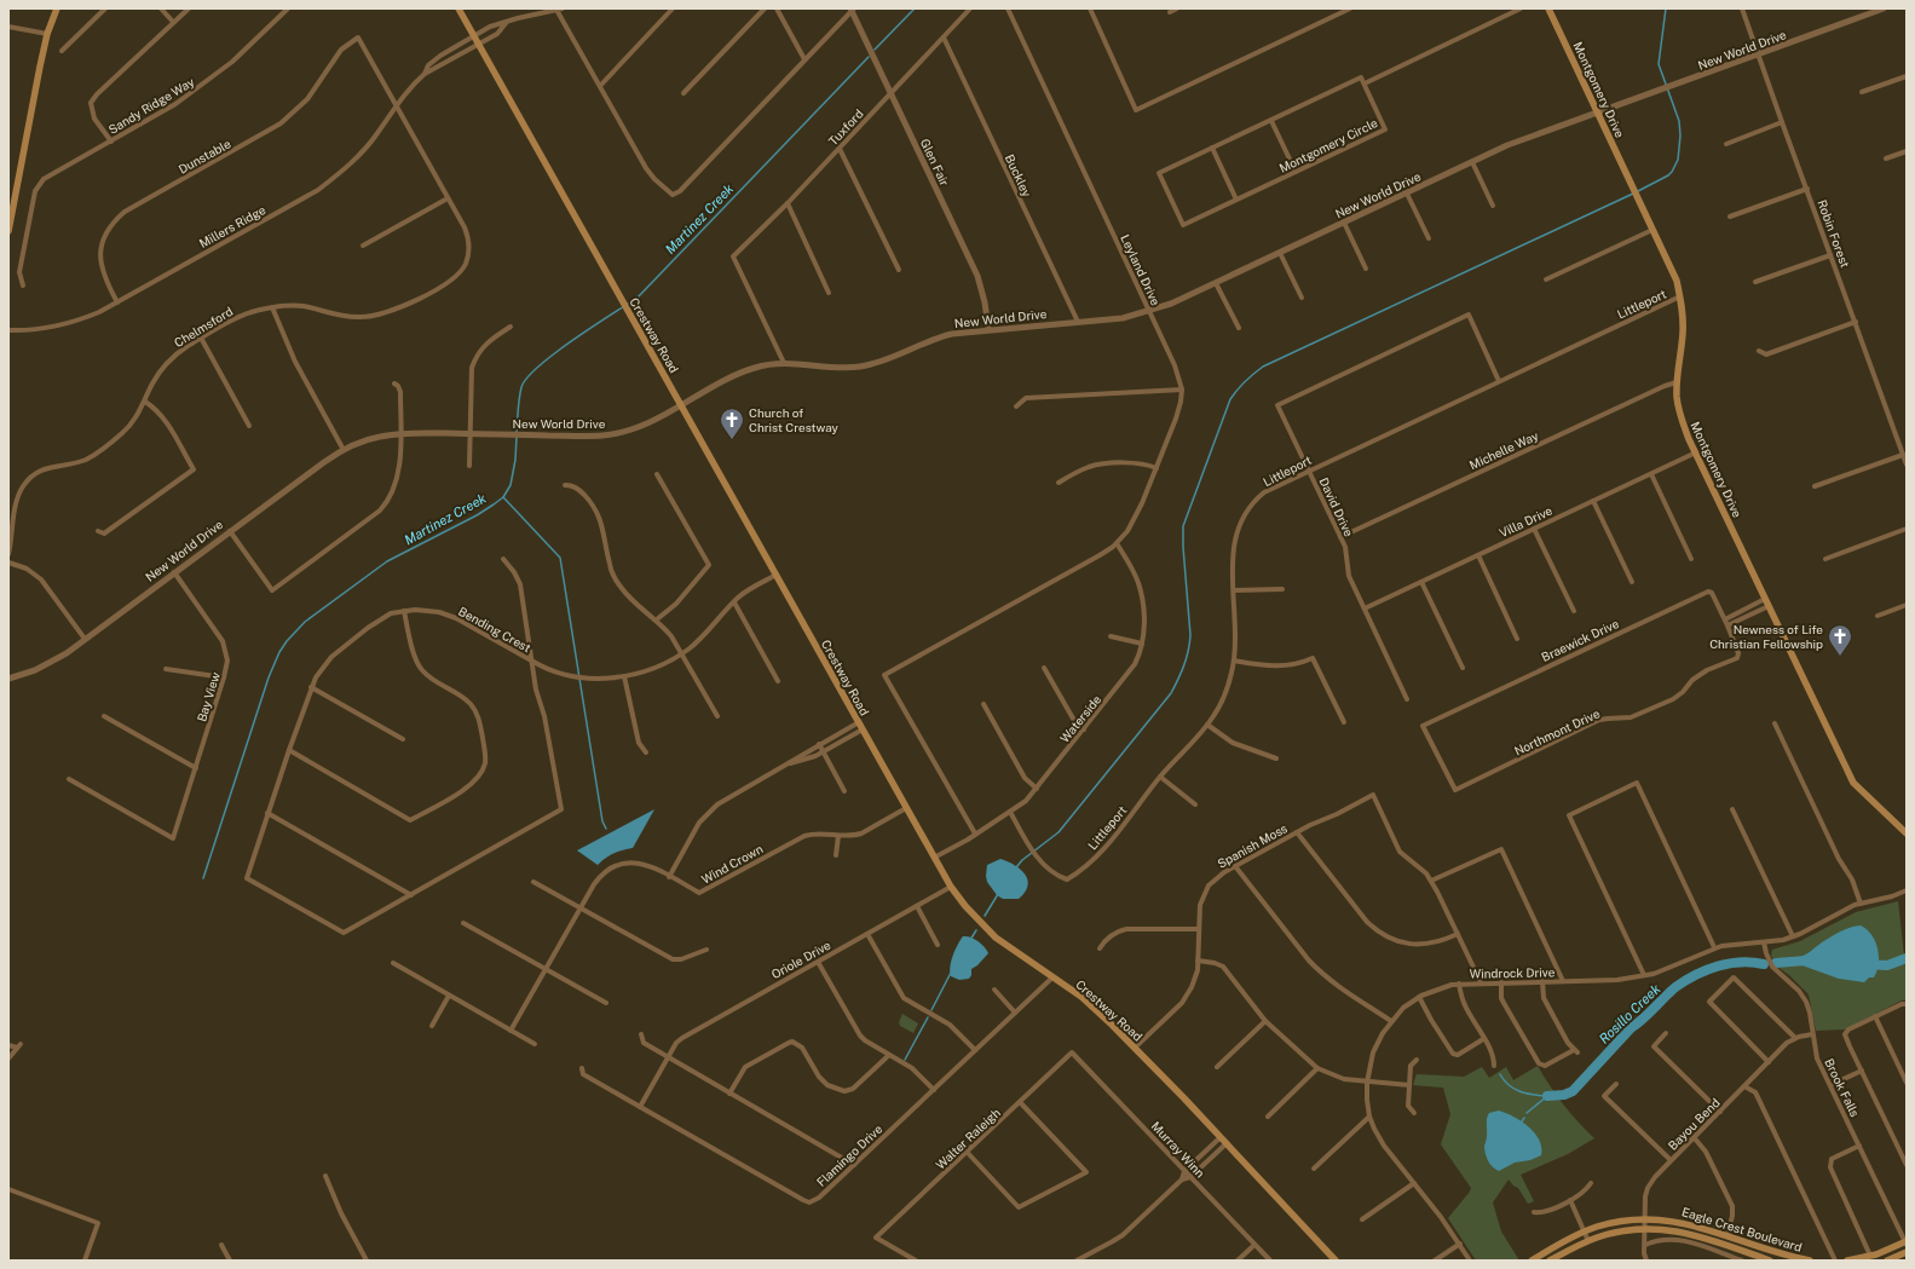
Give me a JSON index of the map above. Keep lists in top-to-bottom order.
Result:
{
  "streets": {
    "main road": ["Montgomery Drive", "Crestway Road", "Eagle Crest Boulevard"],
    "street": [
      "New World Drive",
      "Sandy Ridge Way",
      "Tuxford",
      "Montgomery Circle",
      "Dunstable",
      "Glen Fair",
      "Buckley",
      "Millers Ridge",
      "Robin Forest",
      "Leyland Drive",
      "Littleport",
      "Chelmsford",
      "Michelle Way",
      "David Drive",
      "Villa Drive",
      "Bending Crest",
      "Braewick Drive",
      "Bay View",
      "Waterside",
      "Northmont Drive",
      "Spanish Moss",
      "Wind Crown",
      "Oriole Drive",
      "Windrock Drive",
      "Brook Falls",
      "Bayou Bend",
      "Walter Raleigh",
      "Murray Winn",
      "Flamingo Drive"
    ]
  },
  "crossings": [
    ["New World Drive", "Montgomery Drive"],
    ["New World Drive", "Tuxford"],
    ["New World Drive", "Glen Fair"],
    ["New World Drive", "Buckley"],
    ["New World Drive", "Robin Forest"],
    ["New World Drive", "Leyland Drive"],
    ["New World Drive", "Crestway Road"],
    ["New World Drive", "Bay View"],
    ["Montgomery Drive", "Littleport"],
    ["Montgomery Drive", "Michelle Way"],
    ["Montgomery Drive", "Villa Drive"],
    ["Tuxford", "Glen Fair"],
    ["Tuxford", "Buckley"],
    ["Dunstable", "Millers Ridge"],
    ["Millers Ridge", "Crestway Road"],
    ["Leyland Drive", "Waterside"],
    ["Littleport", "David Drive"],
    ["Littleport", "Waterside"],
    ["Crestway Road", "Bending Crest"],
    ["Crestway Road", "Waterside"],
    ["Crestway Road", "Spanish Moss"],
    ["Crestway Road", "Wind Crown"],
    ["Crestway Road", "Oriole Drive"],
    ["Crestway Road", "Flamingo Drive"],
    ["Michelle Way", "David Drive"],
    ["David Drive", "Villa Drive"],
    ["Braewick Drive", "Northmont Drive"],
    ["Oriole Drive", "Flamingo Drive"],
    ["Windrock Drive", "Brook Falls"],
    ["Brook Falls", "Bayou Bend"],
    ["Bayou Bend", "Eagle Crest Boulevard"],
    ["Walter Raleigh", "Murray Winn"]
  ],
  "water": ["Martinez Creek", "Rosillo Creek"],
  "places": {
    "church": ["Church of Christ Crestway", "Newness of Life Christian Fellowship"]
  }
}
